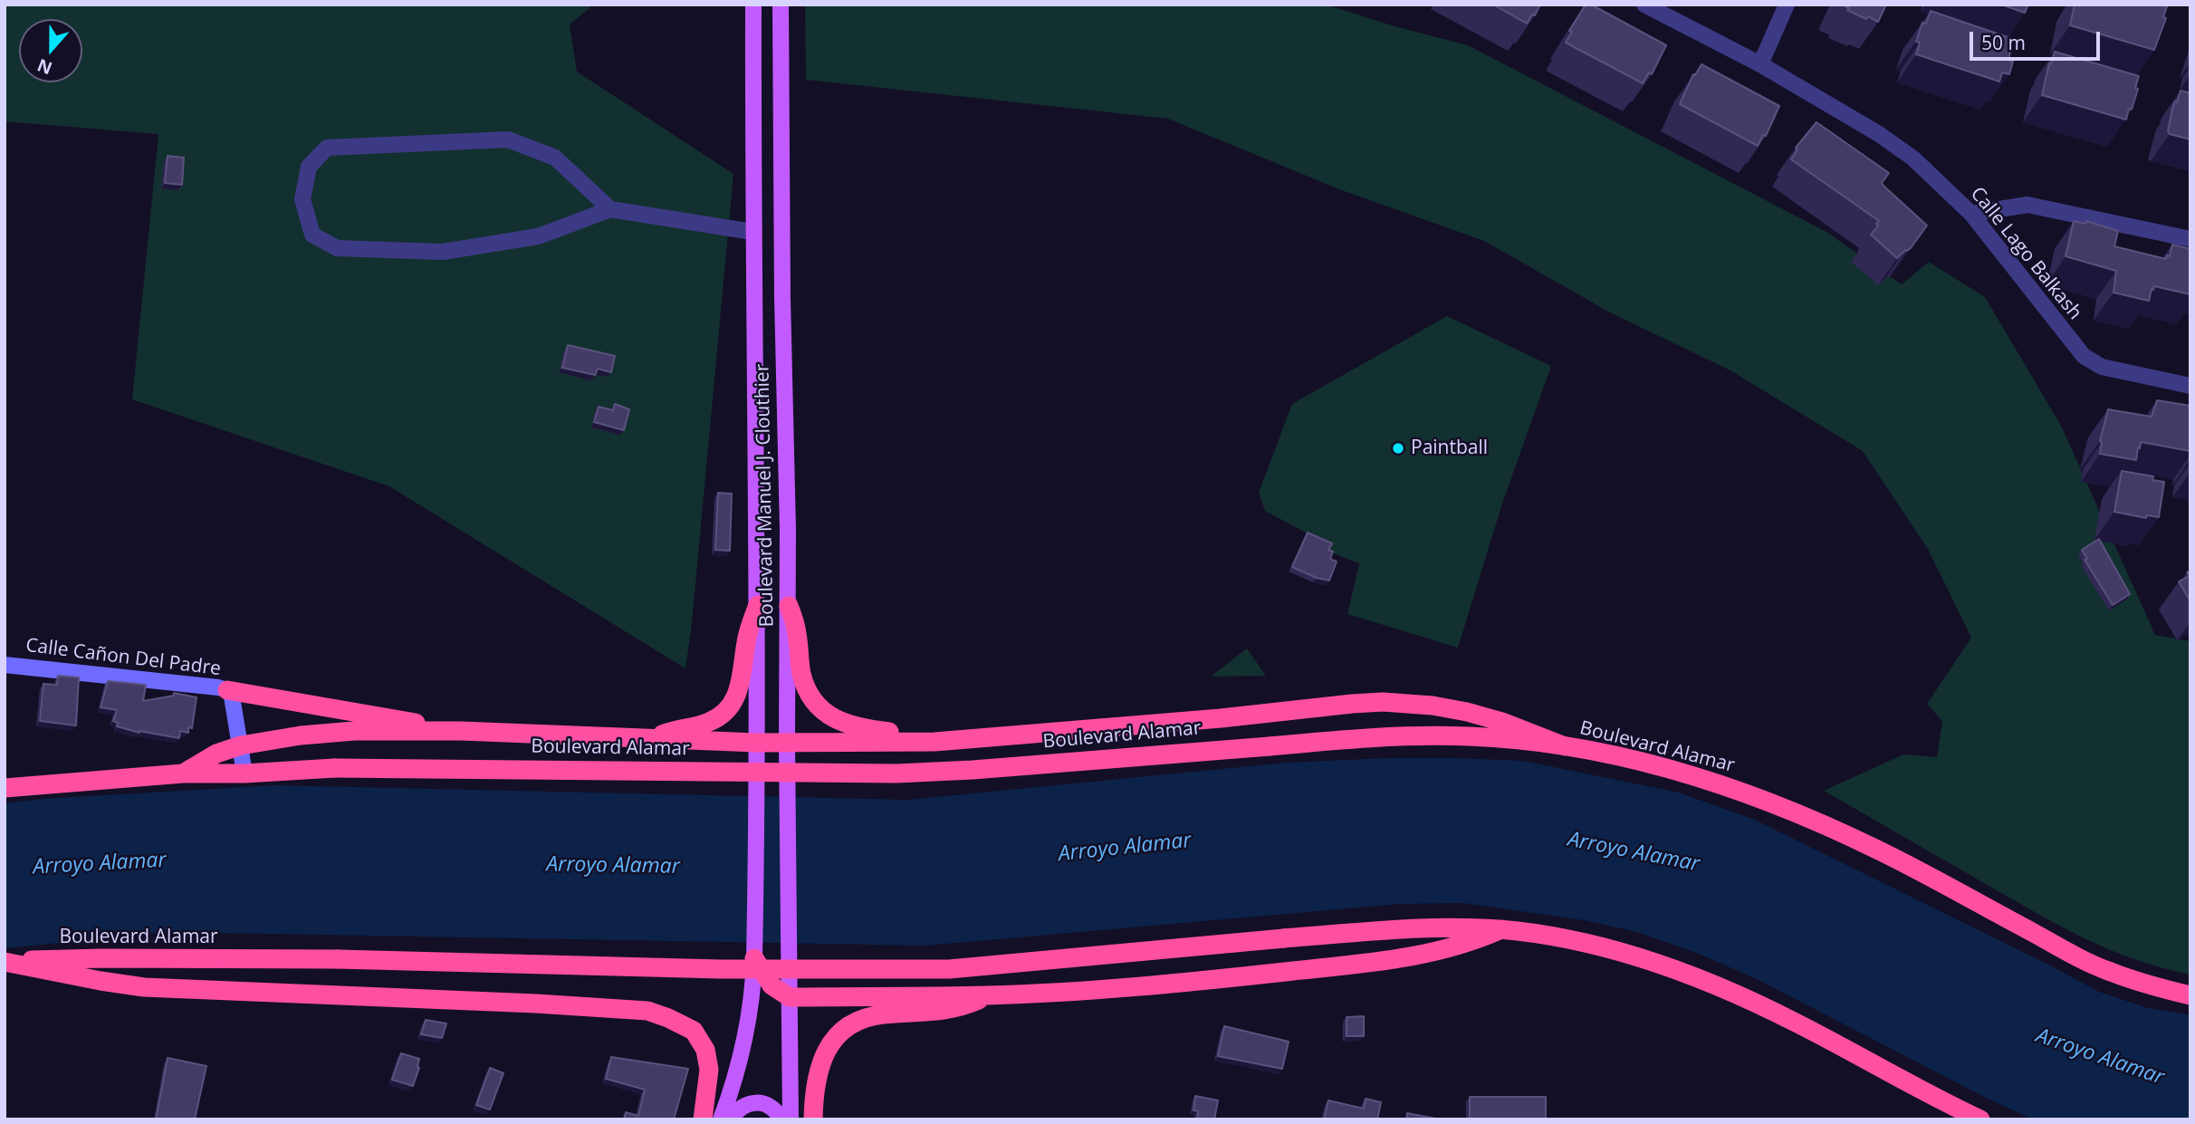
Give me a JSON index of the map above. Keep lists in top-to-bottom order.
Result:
{
  "streets": {
    "highway": ["Boulevard Alamar"],
    "main road": ["Boulevard Manuel J. Clouthier", "Calle Cañon Del Padre"],
    "street": ["Calle Lago Balkash"]
  },
  "crossings": [
    ["Calle Cañon Del Padre", "Boulevard Alamar"]
  ],
  "water": ["Arroyo Alamar"],
  "places": ["Paintball"],
  "scale_bar": "50 m",
  "north": "bottom"
}
